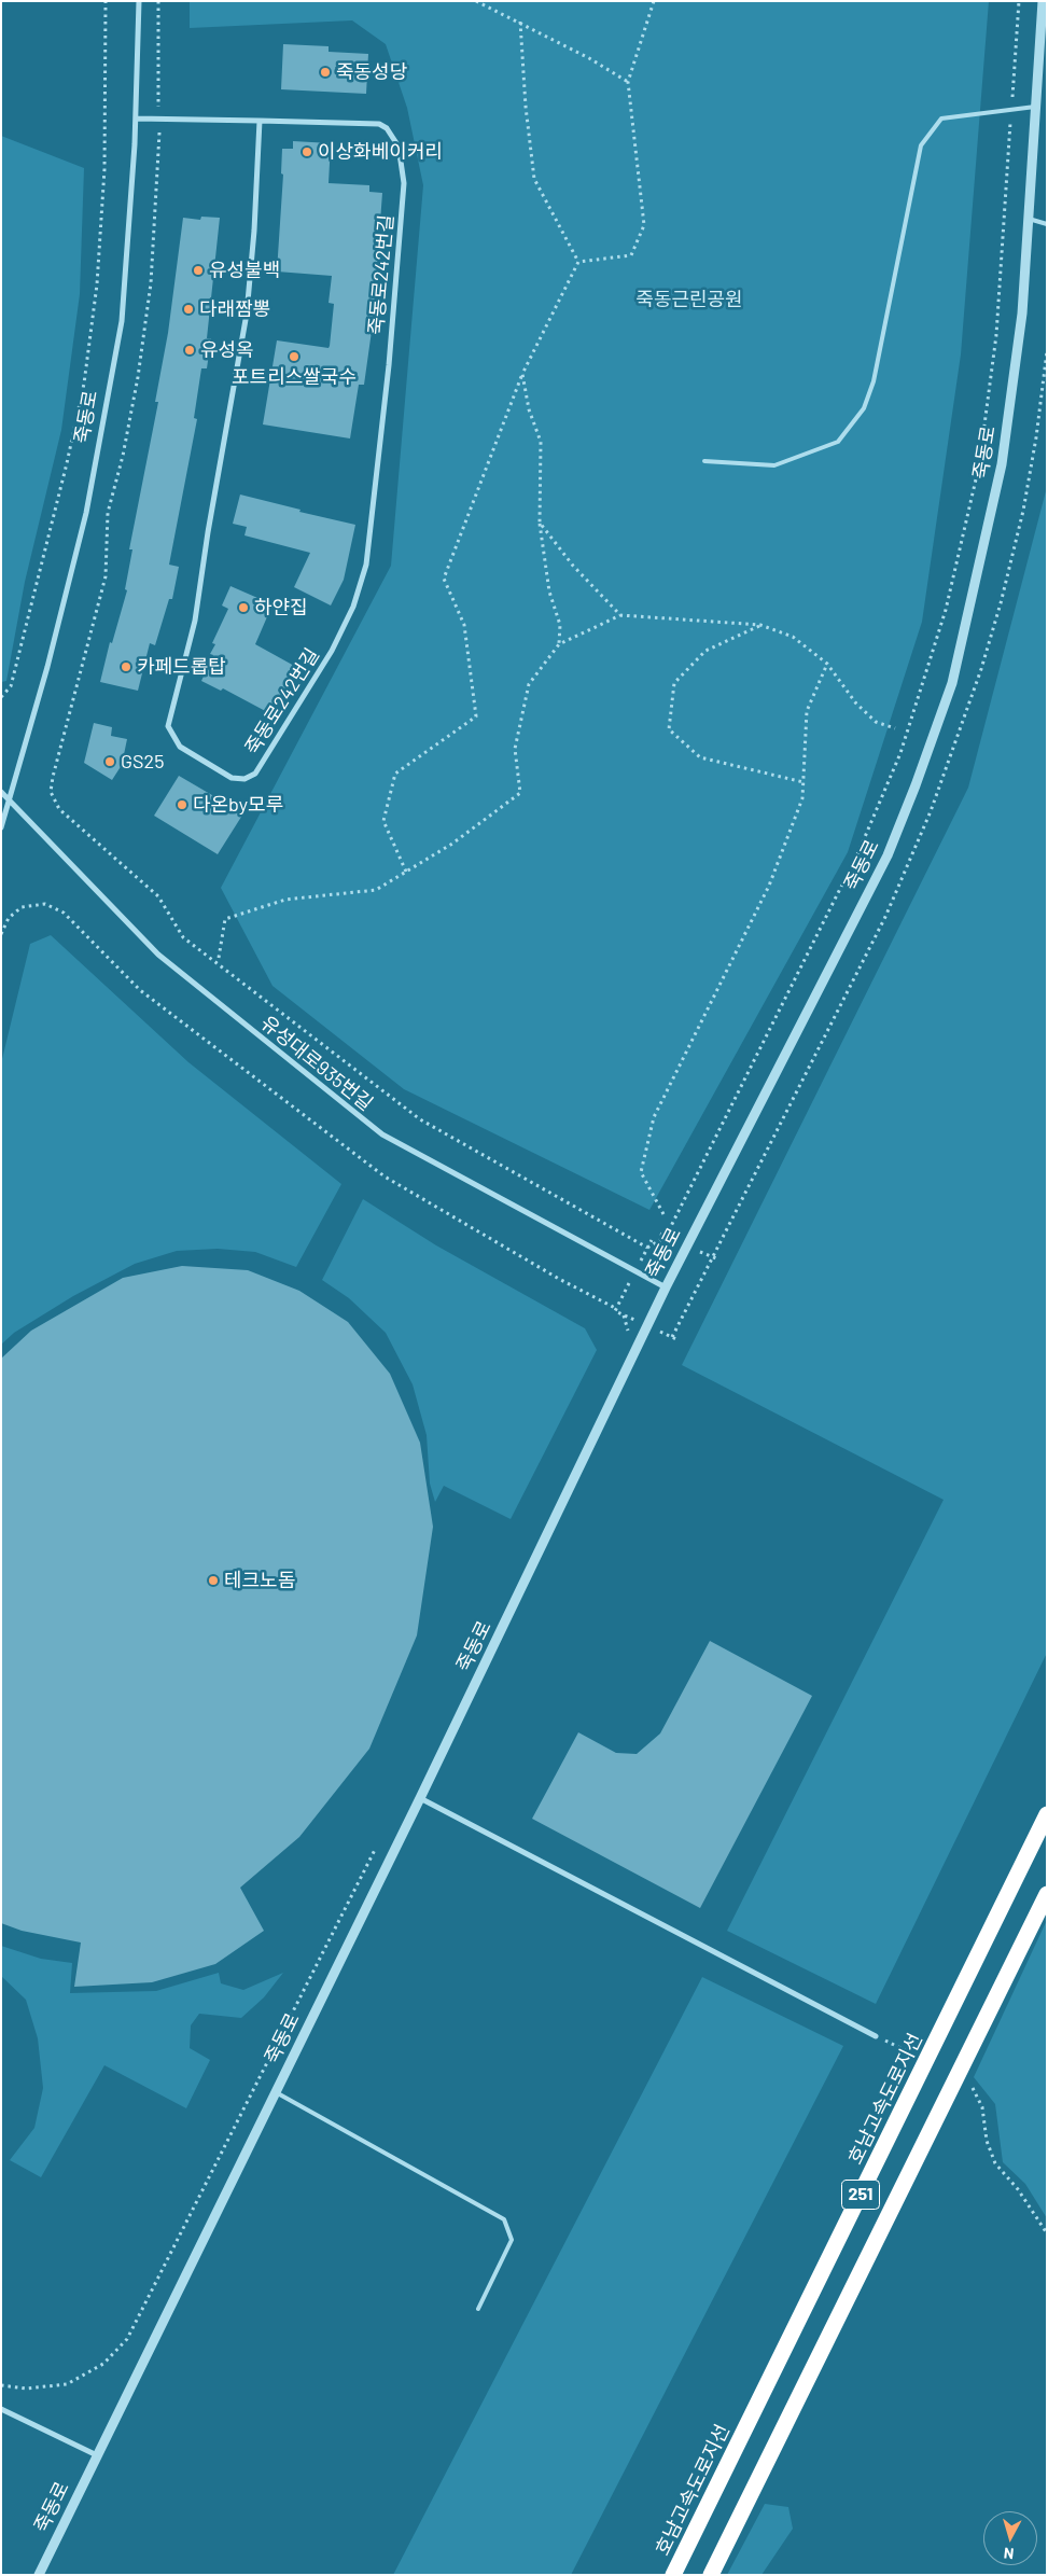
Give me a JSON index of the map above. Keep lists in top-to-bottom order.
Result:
{
  "streets": {
    "highway": ["호남고속도로지선", "251"],
    "street": ["죽동로242번길", "죽동로", "유성대로935번길"]
  },
  "crossings": [
    ["죽동로242번길", "죽동로"],
    ["죽동로", "유성대로935번길"]
  ],
  "parks": ["죽동근린공원"],
  "places": [
    "죽동성당",
    "이상화베이커리",
    "유성불백",
    "다래짬뽕",
    "유성옥",
    "포트리스쌀국수",
    "하얀집",
    "카페드롭탑",
    "GS25",
    "다온by모루",
    "테크노돔"
  ],
  "north": "bottom"
}
